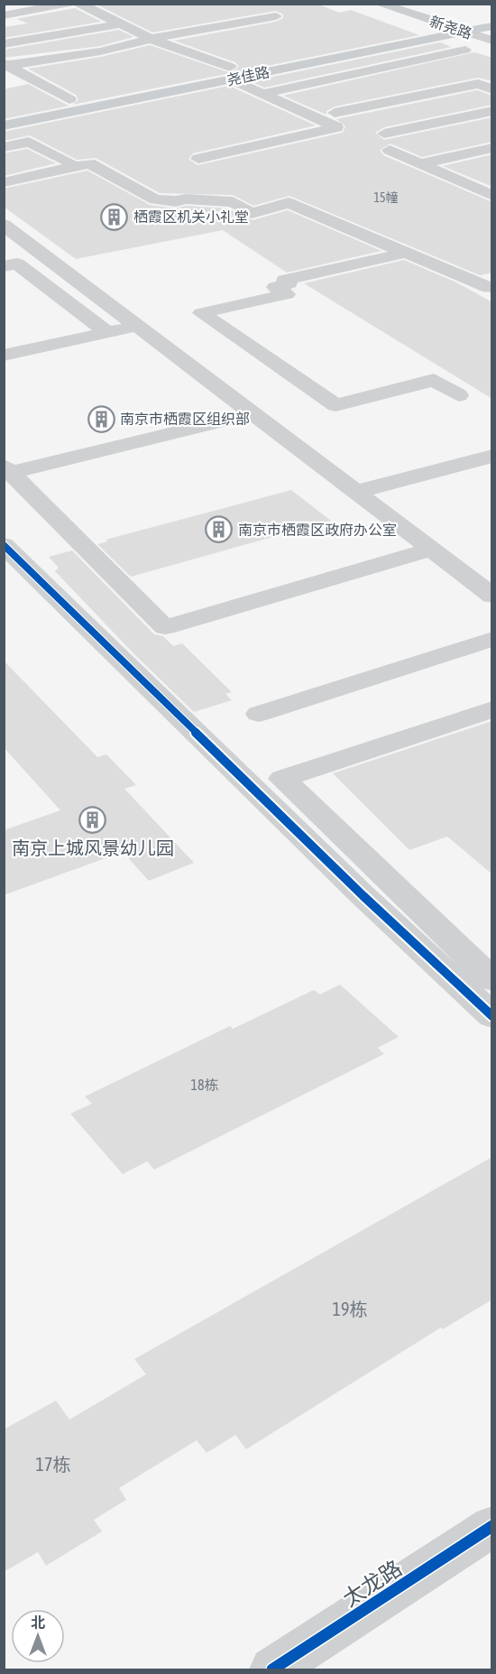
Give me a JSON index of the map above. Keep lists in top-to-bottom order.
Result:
{
  "streets": {
    "main road": ["新尧路", "尧佳路"],
    "street": ["太龙路"]
  },
  "crossings": [
    ["新尧路", "尧佳路"]
  ],
  "places": {
    "building": [
      "栖霞区机关小礼堂",
      "南京市栖霞区组织部",
      "南京市栖霞区政府办公室",
      "南京上城风景幼儿园"
    ]
  },
  "house_numbers": [
    "15幢",
    "18栋",
    "19栋",
    "17栋"
  ],
  "north": "top"
}
